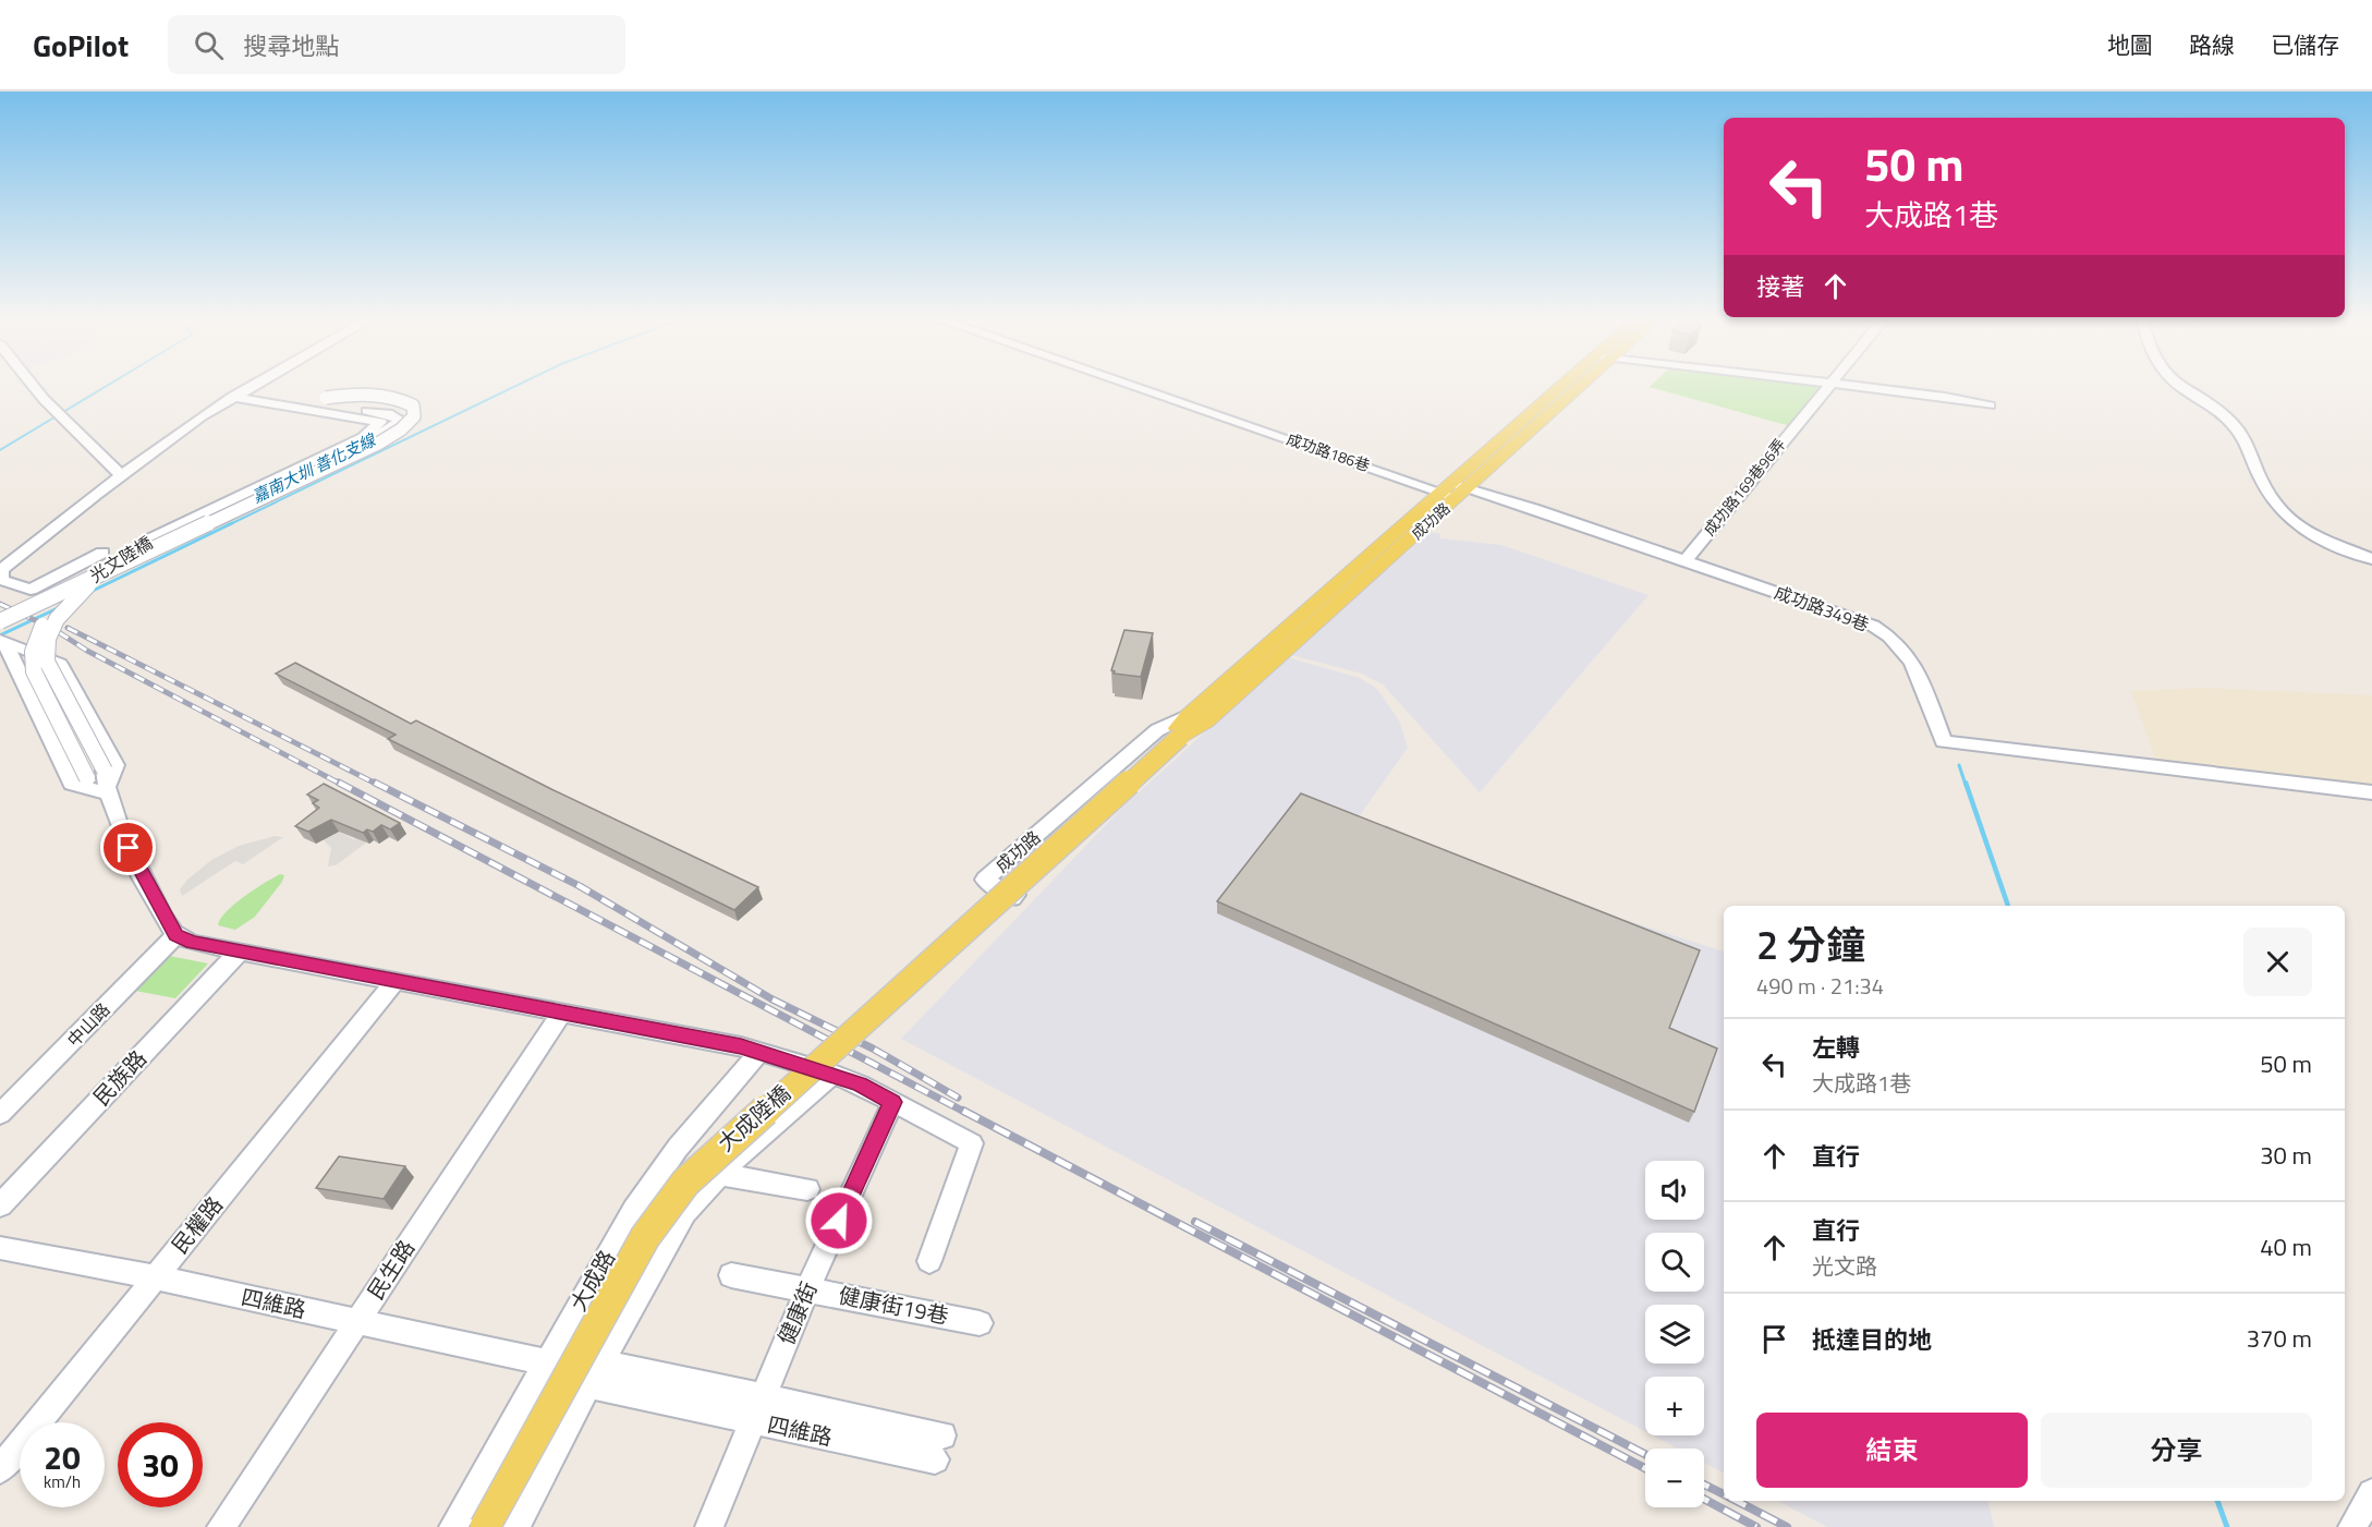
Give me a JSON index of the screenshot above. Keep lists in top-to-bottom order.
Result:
{
  "streets": {
    "main road": ["成功路", "大成陸橋"],
    "street": [
      "成功路186巷",
      "成功路169巷96弄",
      "光文陸橋",
      "成功路349巷",
      "中山路",
      "民族路",
      "民權路",
      "民生路",
      "大成路",
      "四維路",
      "健康街19巷",
      "健康街"
    ]
  },
  "crossings": [
    ["成功路186巷", "成功路"],
    ["成功路186巷", "成功路349巷"],
    ["成功路169巷96弄", "成功路349巷"],
    ["成功路", "成功路349巷"],
    ["成功路", "大成陸橋"],
    ["民權路", "四維路"],
    ["民生路", "四維路"],
    ["大成路", "四維路"],
    ["四維路", "健康街"],
    ["健康街19巷", "健康街"]
  ],
  "water": ["嘉南大圳 善化支線"],
  "page": {
    "header": "GoPilot",
    "search": "搜尋地點",
    "nav": ["地圖", "路線", "已儲存"],
    "turn": ["50 m", "大成路1巷"],
    "then": "接著",
    "heading": ["2 分鐘", "490 m · 21:34"],
    "list": [
      {
        "name": "左轉",
        "note": "大成路1巷",
        "value": "50 m"
      },
      {
        "name": "直行",
        "value": "30 m"
      },
      {
        "name": "直行",
        "note": "光文路",
        "value": "40 m"
      },
      {
        "name": "抵達目的地",
        "value": "370 m"
      }
    ],
    "map_buttons": ["+", "−"],
    "buttons": ["結束", "分享"],
    "speed": "20 km/h",
    "limit": "30"
  }
}
